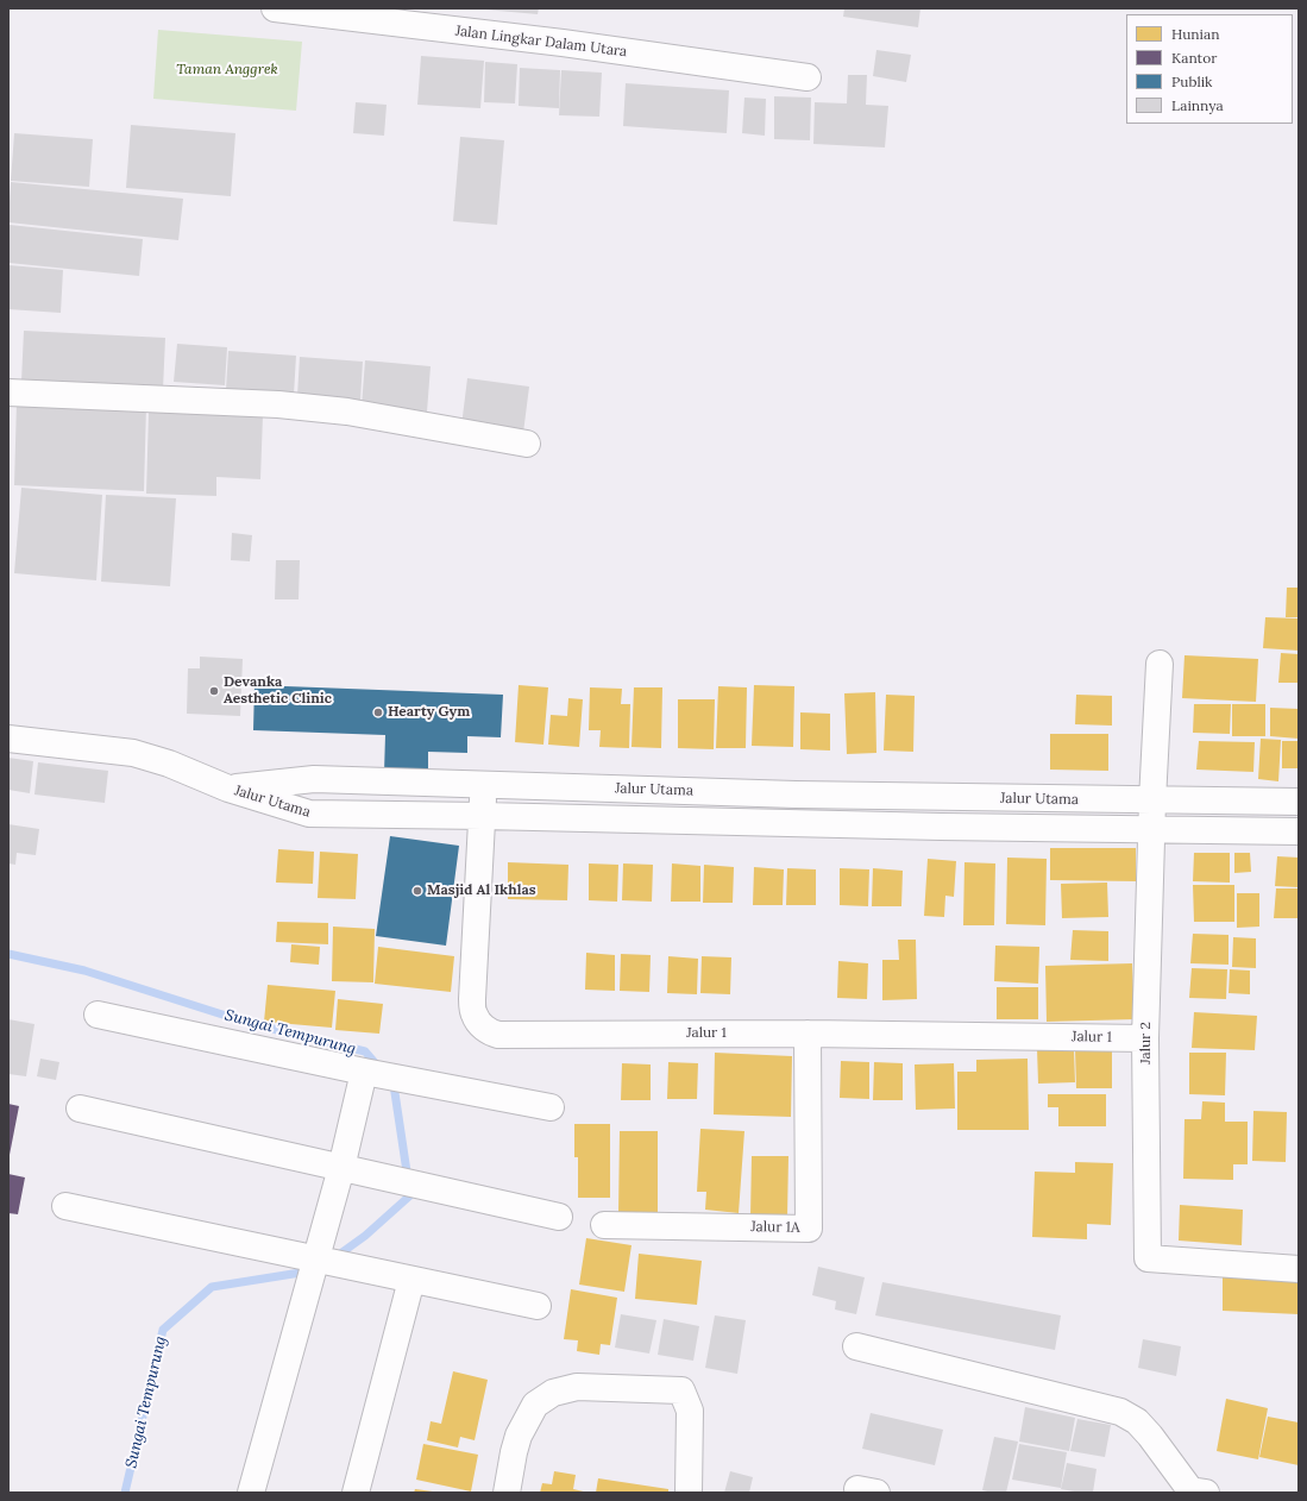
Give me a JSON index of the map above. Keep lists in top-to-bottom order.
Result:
{
  "streets": {
    "street": [
      "Jalan Lingkar Dalam Utara",
      "Jalur Utama",
      "Jalur 1",
      "Jalur 2",
      "Jalur 1A"
    ]
  },
  "crossings": [
    ["Jalur Utama", "Jalur 1"],
    ["Jalur Utama", "Jalur 2"],
    ["Jalur 1", "Jalur 2"],
    ["Jalur 1", "Jalur 1A"]
  ],
  "water": ["Sungai Tempurung"],
  "parks": ["Taman Anggrek"],
  "places": ["Devanka Aesthetic Clinic", "Hearty Gym", "Masjid Al Ikhlas"],
  "legend": [
    "Hunian",
    "Kantor",
    "Publik",
    "Lainnya"
  ]
}
